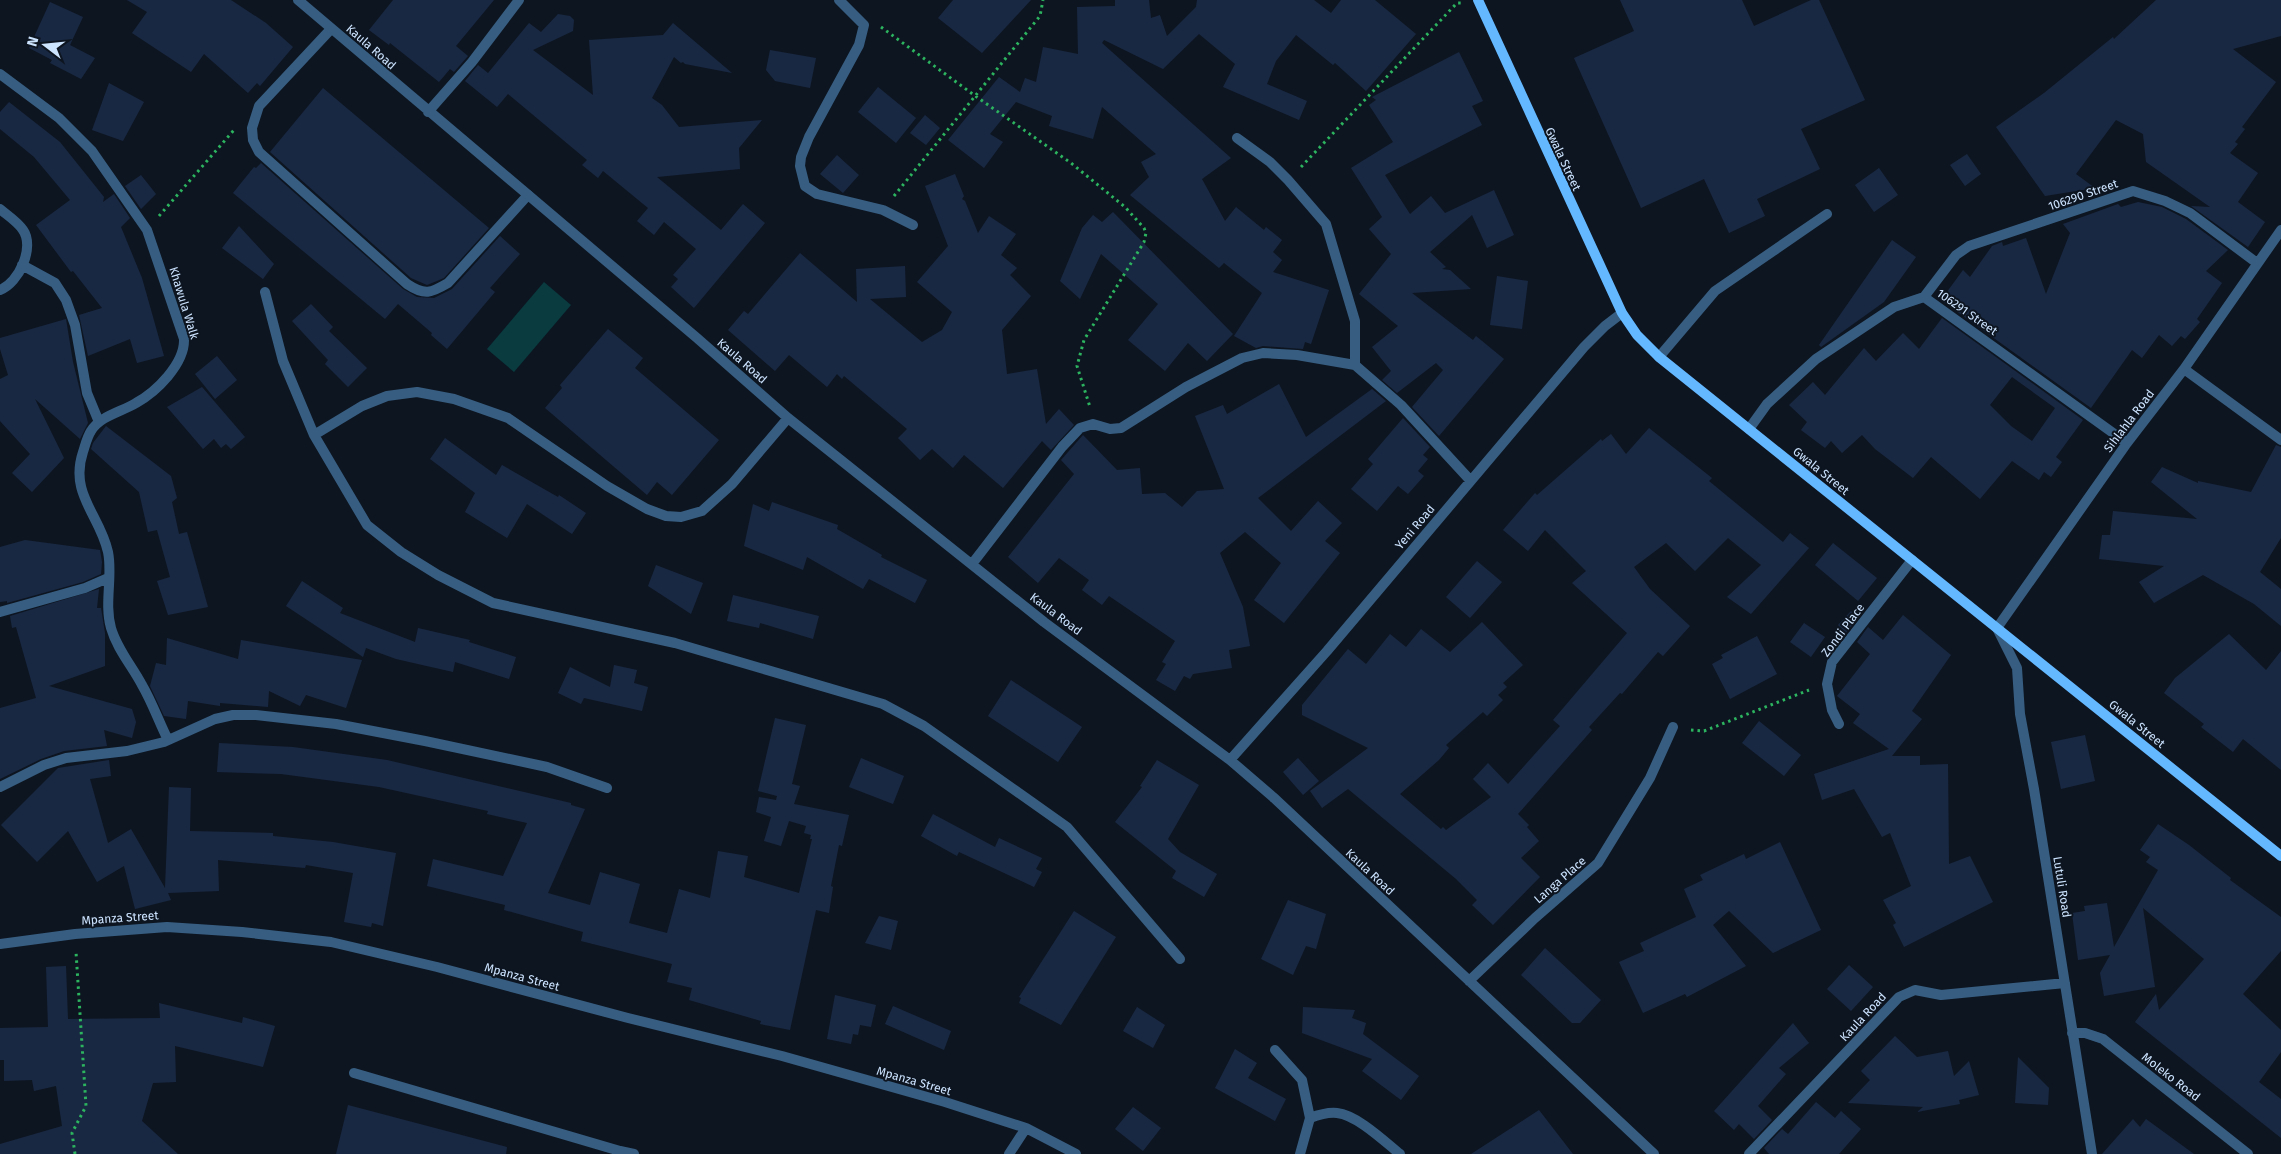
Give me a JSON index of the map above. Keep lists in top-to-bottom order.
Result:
{
  "streets": {
    "street": [
      "Kaula Road",
      "Gwala Street",
      "106290 Street",
      "Khawula Walk",
      "106291 Street",
      "Sihlahla Road",
      "Yeni Road",
      "Zondi Place",
      "Langa Place",
      "Lutuli Road",
      "Mpanza Street",
      "Moleko Road"
    ]
  },
  "crossings": [
    ["Kaula Road", "Yeni Road"],
    ["Kaula Road", "Langa Place"],
    ["Kaula Road", "Lutuli Road"],
    ["Gwala Street", "106291 Street"],
    ["Gwala Street", "Sihlahla Road"],
    ["Gwala Street", "Yeni Road"],
    ["Gwala Street", "Zondi Place"],
    ["Gwala Street", "Lutuli Road"],
    ["106290 Street", "106291 Street"],
    ["106290 Street", "Sihlahla Road"],
    ["106291 Street", "Sihlahla Road"],
    ["Sihlahla Road", "Lutuli Road"],
    ["Lutuli Road", "Moleko Road"]
  ],
  "north": "left"
}
